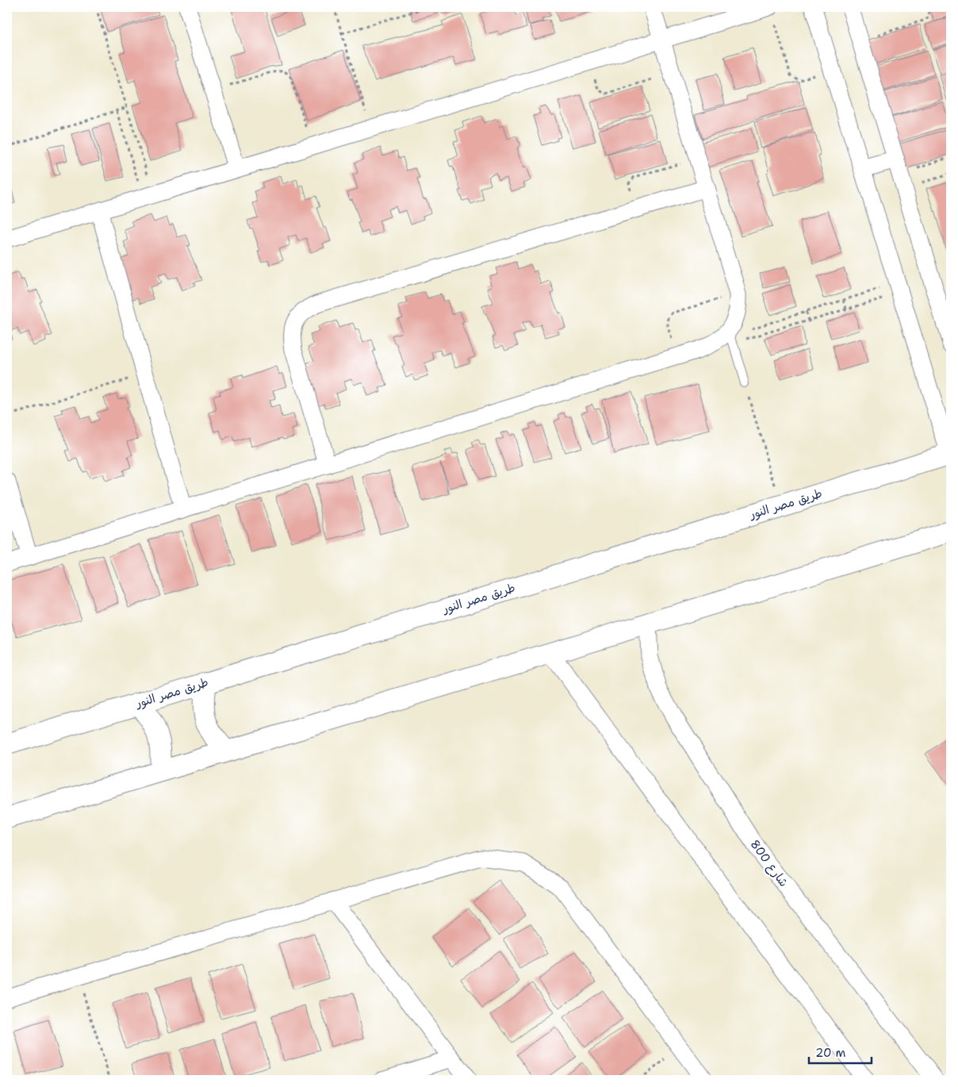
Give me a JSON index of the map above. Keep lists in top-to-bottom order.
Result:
{
  "streets": {
    "street": ["طريق مصر النور", "شارع 800"]
  },
  "scale_bar": "20 m"
}
